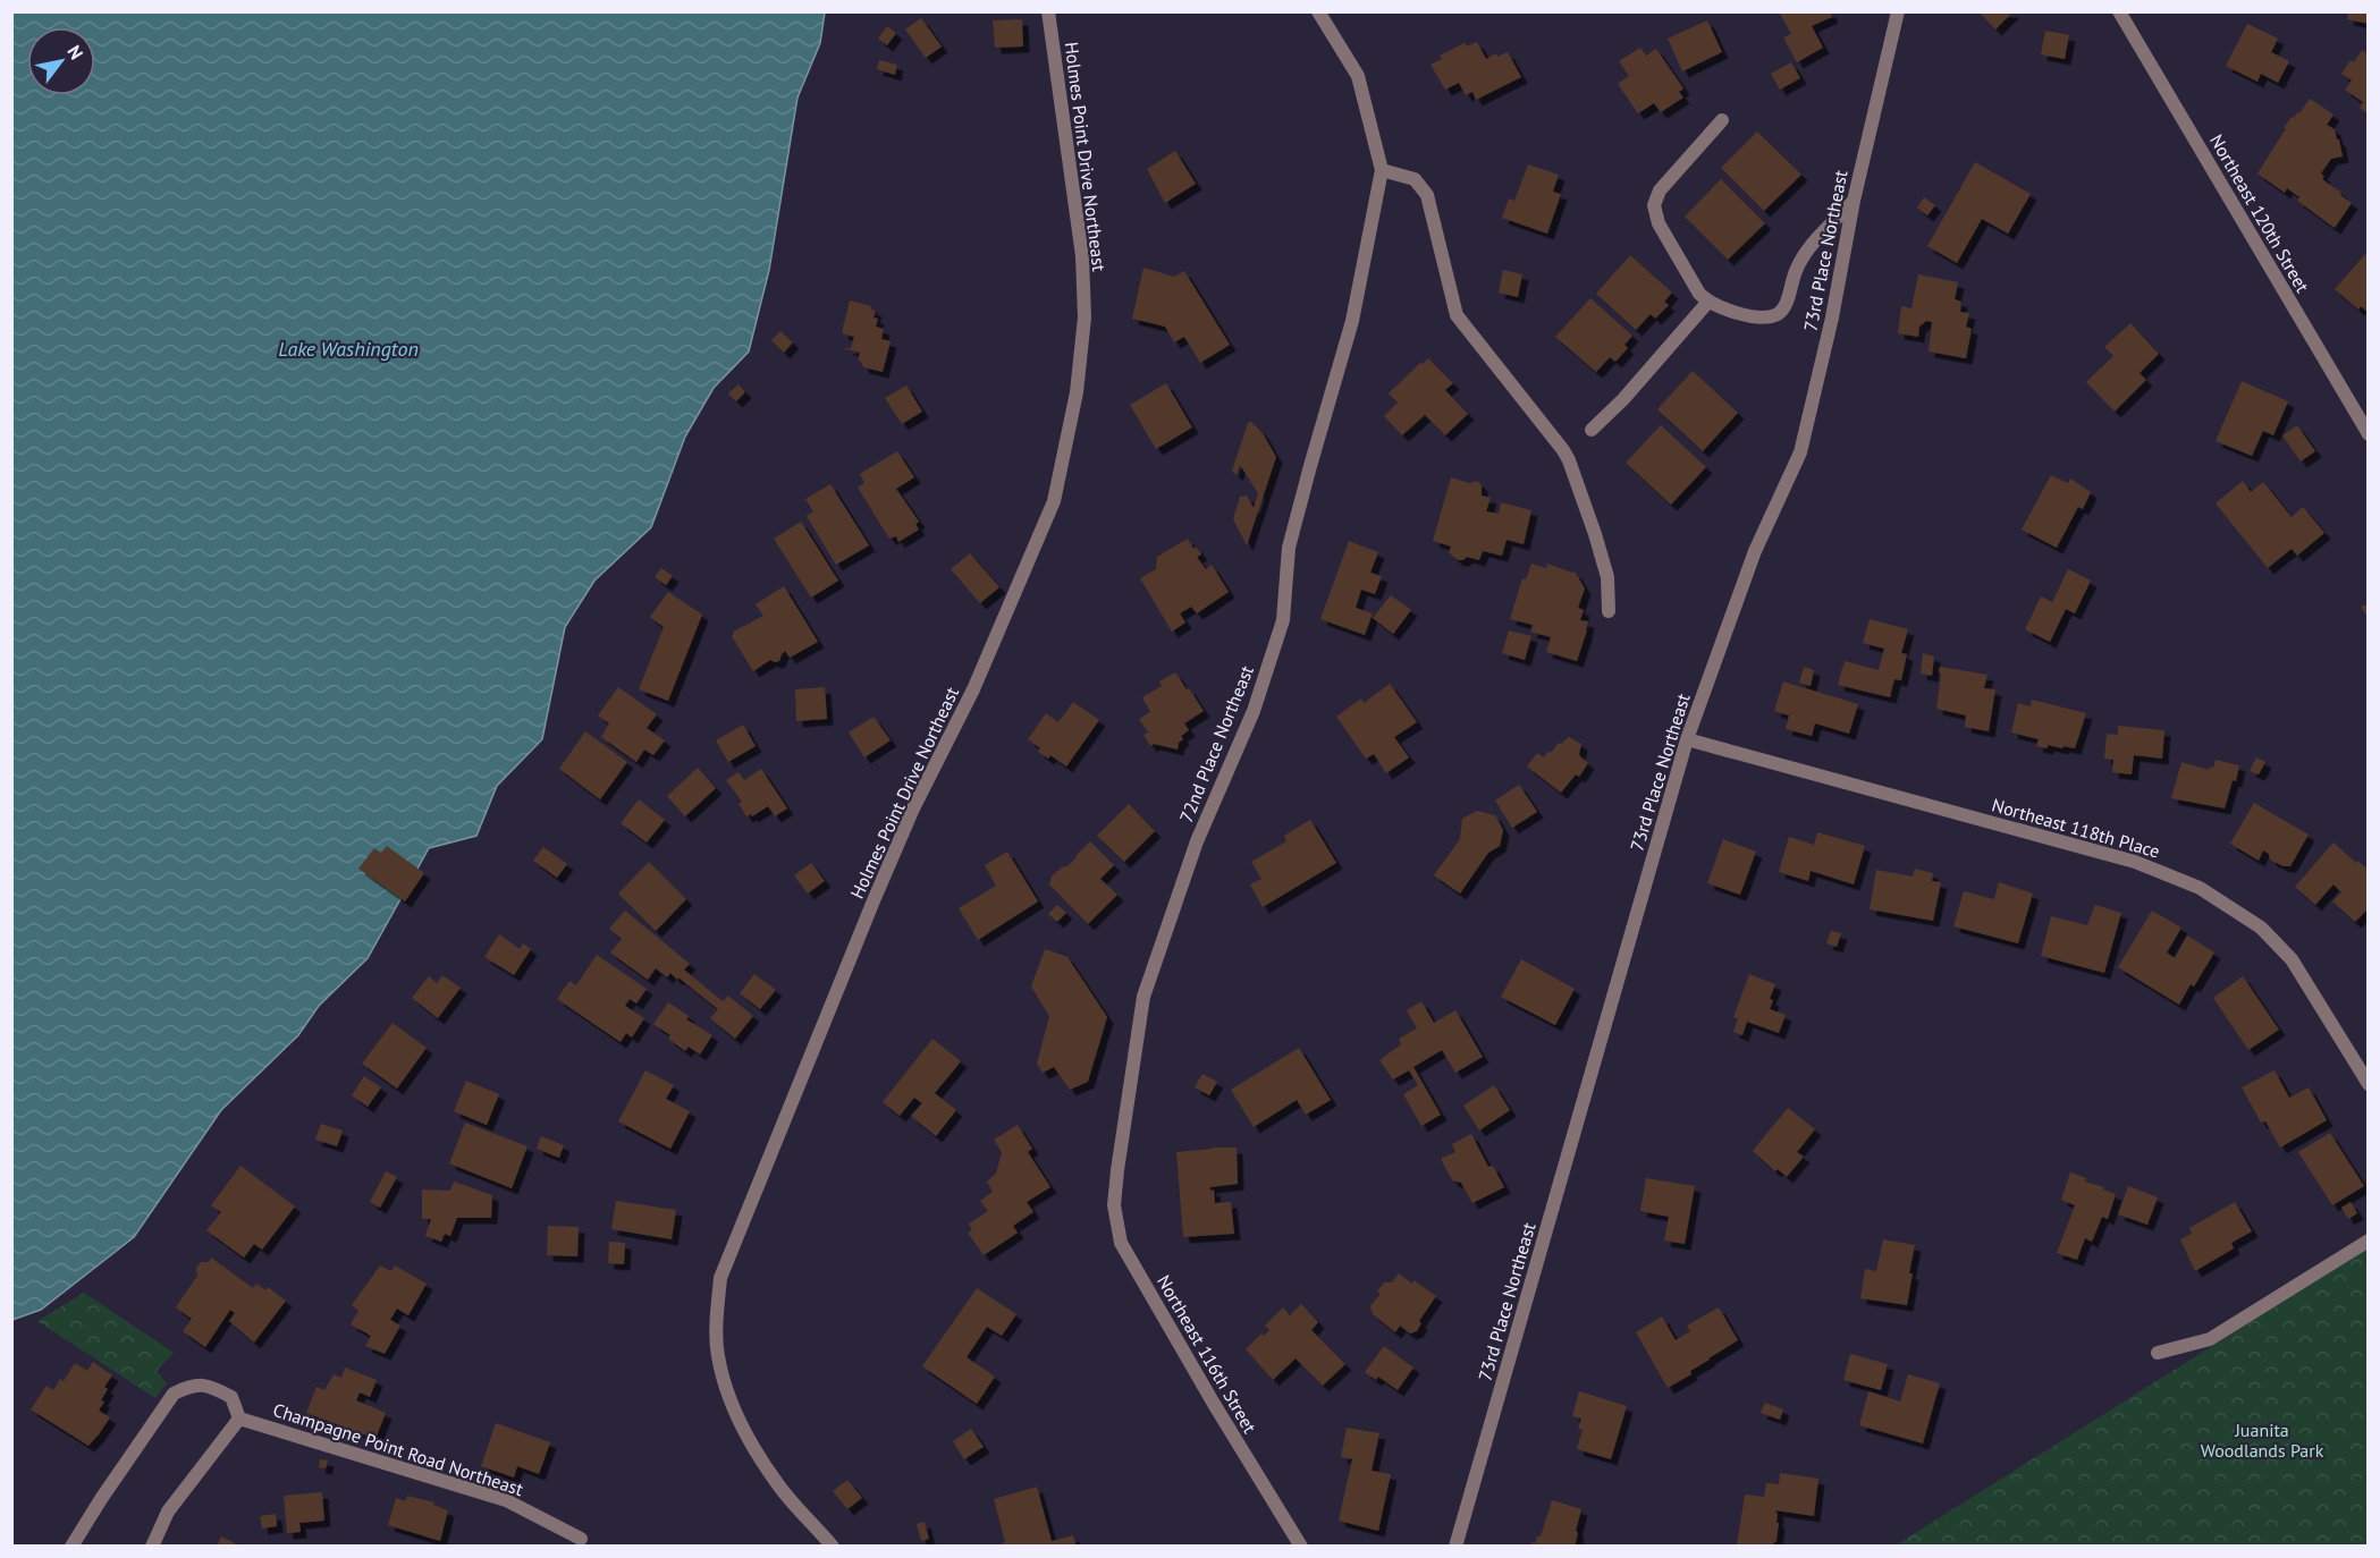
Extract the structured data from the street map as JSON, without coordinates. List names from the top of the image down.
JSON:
{
  "streets": {
    "street": [
      "Holmes Point Drive Northeast",
      "Northeast 120th Street",
      "73rd Place Northeast",
      "72nd Place Northeast",
      "Northeast 118th Place",
      "Northeast 116th Street",
      "Champagne Point Road Northeast"
    ]
  },
  "crossings": [
    ["73rd Place Northeast", "Northeast 118th Place"],
    ["72nd Place Northeast", "Northeast 116th Street"]
  ],
  "water": ["Lake Washington"],
  "parks": ["Juanita Woodlands Park"],
  "north": "top right"
}
